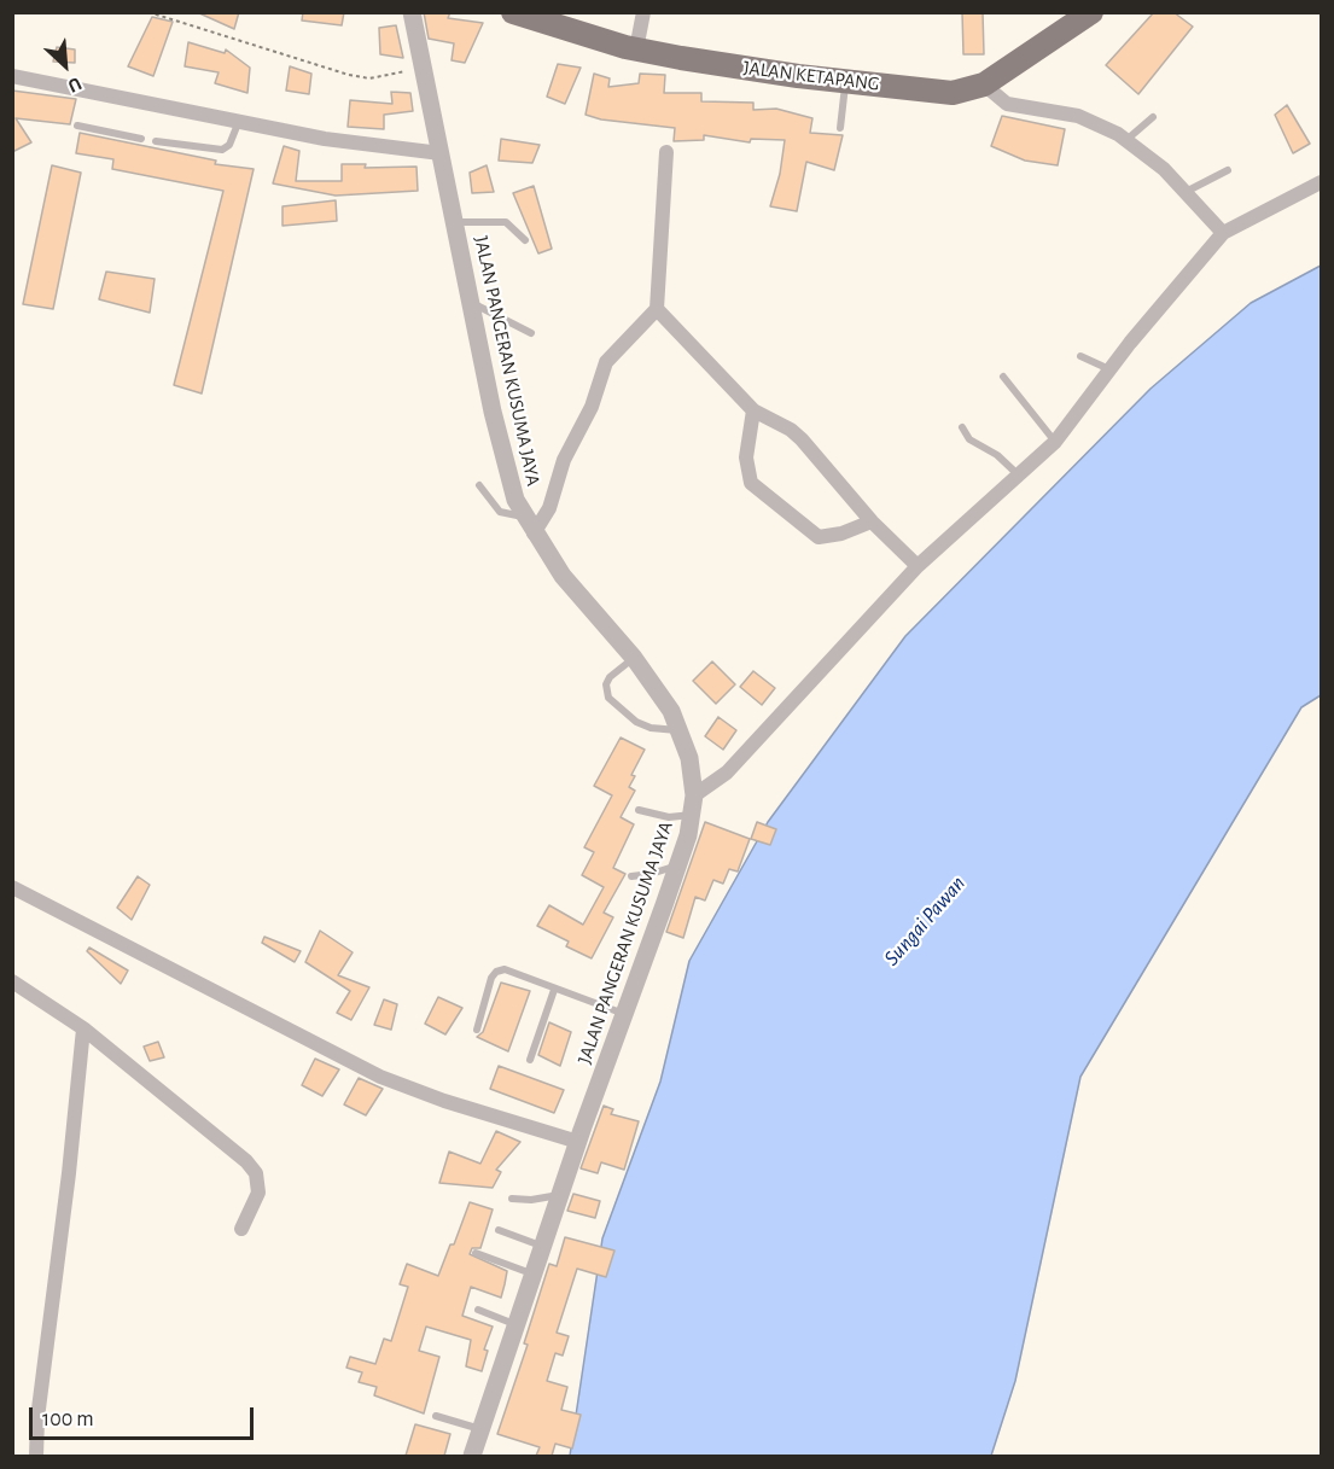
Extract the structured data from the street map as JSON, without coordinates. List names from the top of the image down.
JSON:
{
  "streets": {
    "main road": ["JALAN KETAPANG"],
    "street": ["JALAN PANGERAN KUSUMA JAYA"]
  },
  "water": ["Sungai Pawan"],
  "scale_bar": "100 m",
  "north": "bottom right"
}
